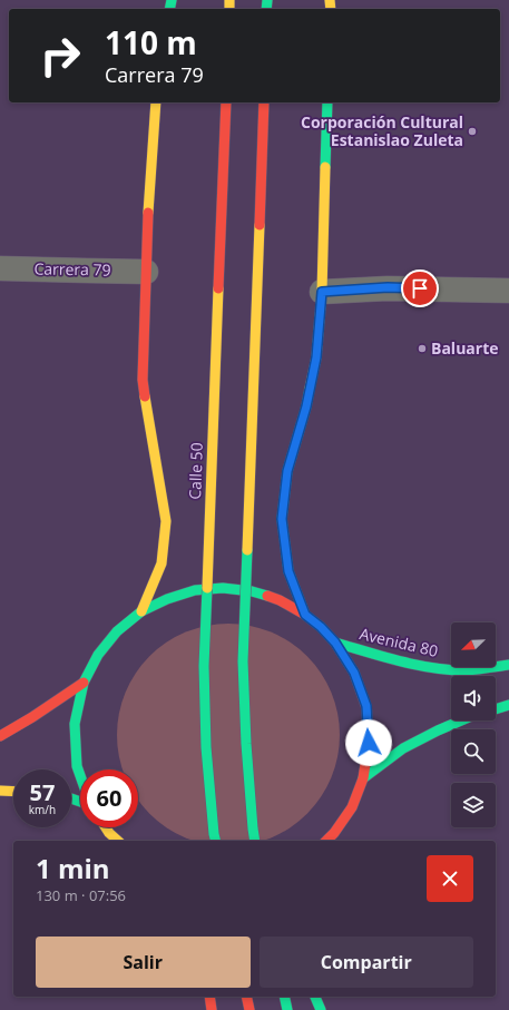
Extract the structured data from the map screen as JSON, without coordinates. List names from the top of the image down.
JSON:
{
  "streets": {
    "main road": ["Calle 50", "Avenida 80"],
    "street": ["Carrera 79"]
  },
  "places": ["Corporación Cultural Estanislao Zuleta", "Baluarte"],
  "north": "bottom left",
  "page": {
    "turn": ["110 m", "Carrera 79"],
    "speed": "57 km/h",
    "limit": "60",
    "heading": ["1 min", "130 m · 07:56"],
    "buttons": ["Salir", "Compartir"]
  }
}
